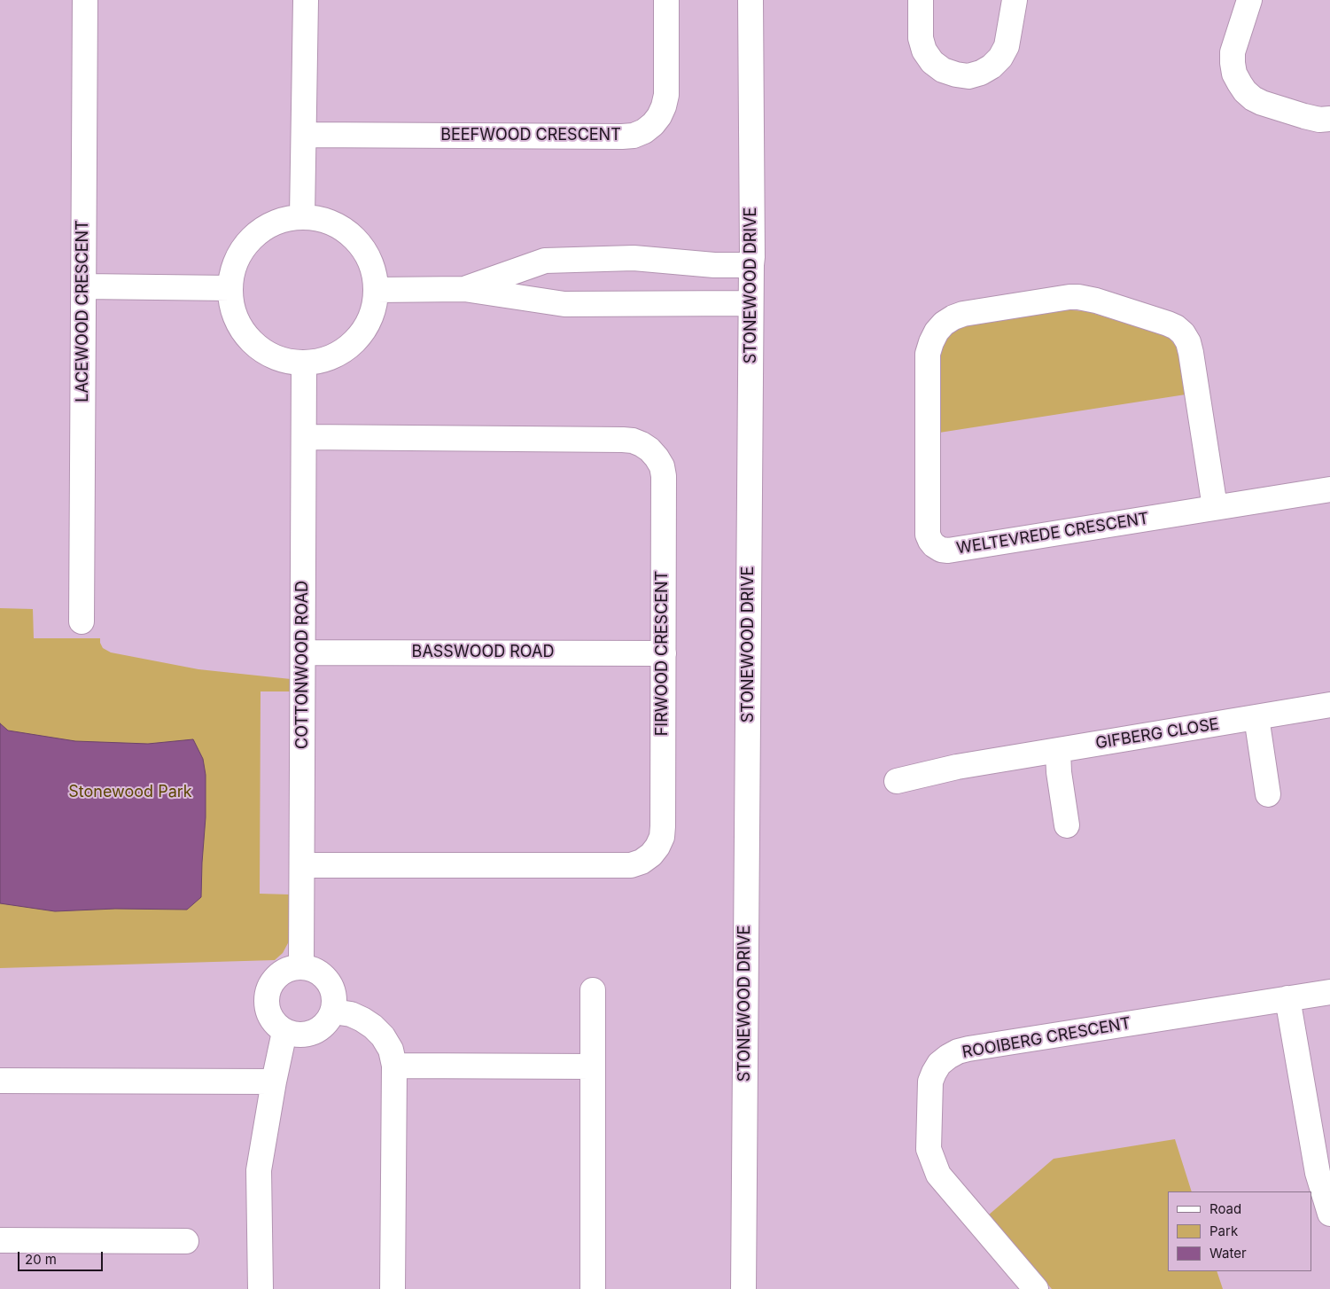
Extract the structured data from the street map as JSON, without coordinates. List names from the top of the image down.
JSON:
{
  "streets": {
    "street": [
      "BEEFWOOD CRESCENT",
      "STONEWOOD DRIVE",
      "LACEWOOD CRESCENT",
      "WELTEVREDE CRESCENT",
      "BASSWOOD ROAD",
      "FIRWOOD CRESCENT",
      "COTTONWOOD ROAD",
      "GIFBERG CLOSE",
      "ROOIBERG CRESCENT"
    ]
  },
  "crossings": [
    ["BASSWOOD ROAD", "FIRWOOD CRESCENT"],
    ["BASSWOOD ROAD", "COTTONWOOD ROAD"],
    ["FIRWOOD CRESCENT", "COTTONWOOD ROAD"]
  ],
  "parks": ["Stonewood Park"],
  "legend": ["Road", "Park", "Water"],
  "scale_bar": "20 m"
}
